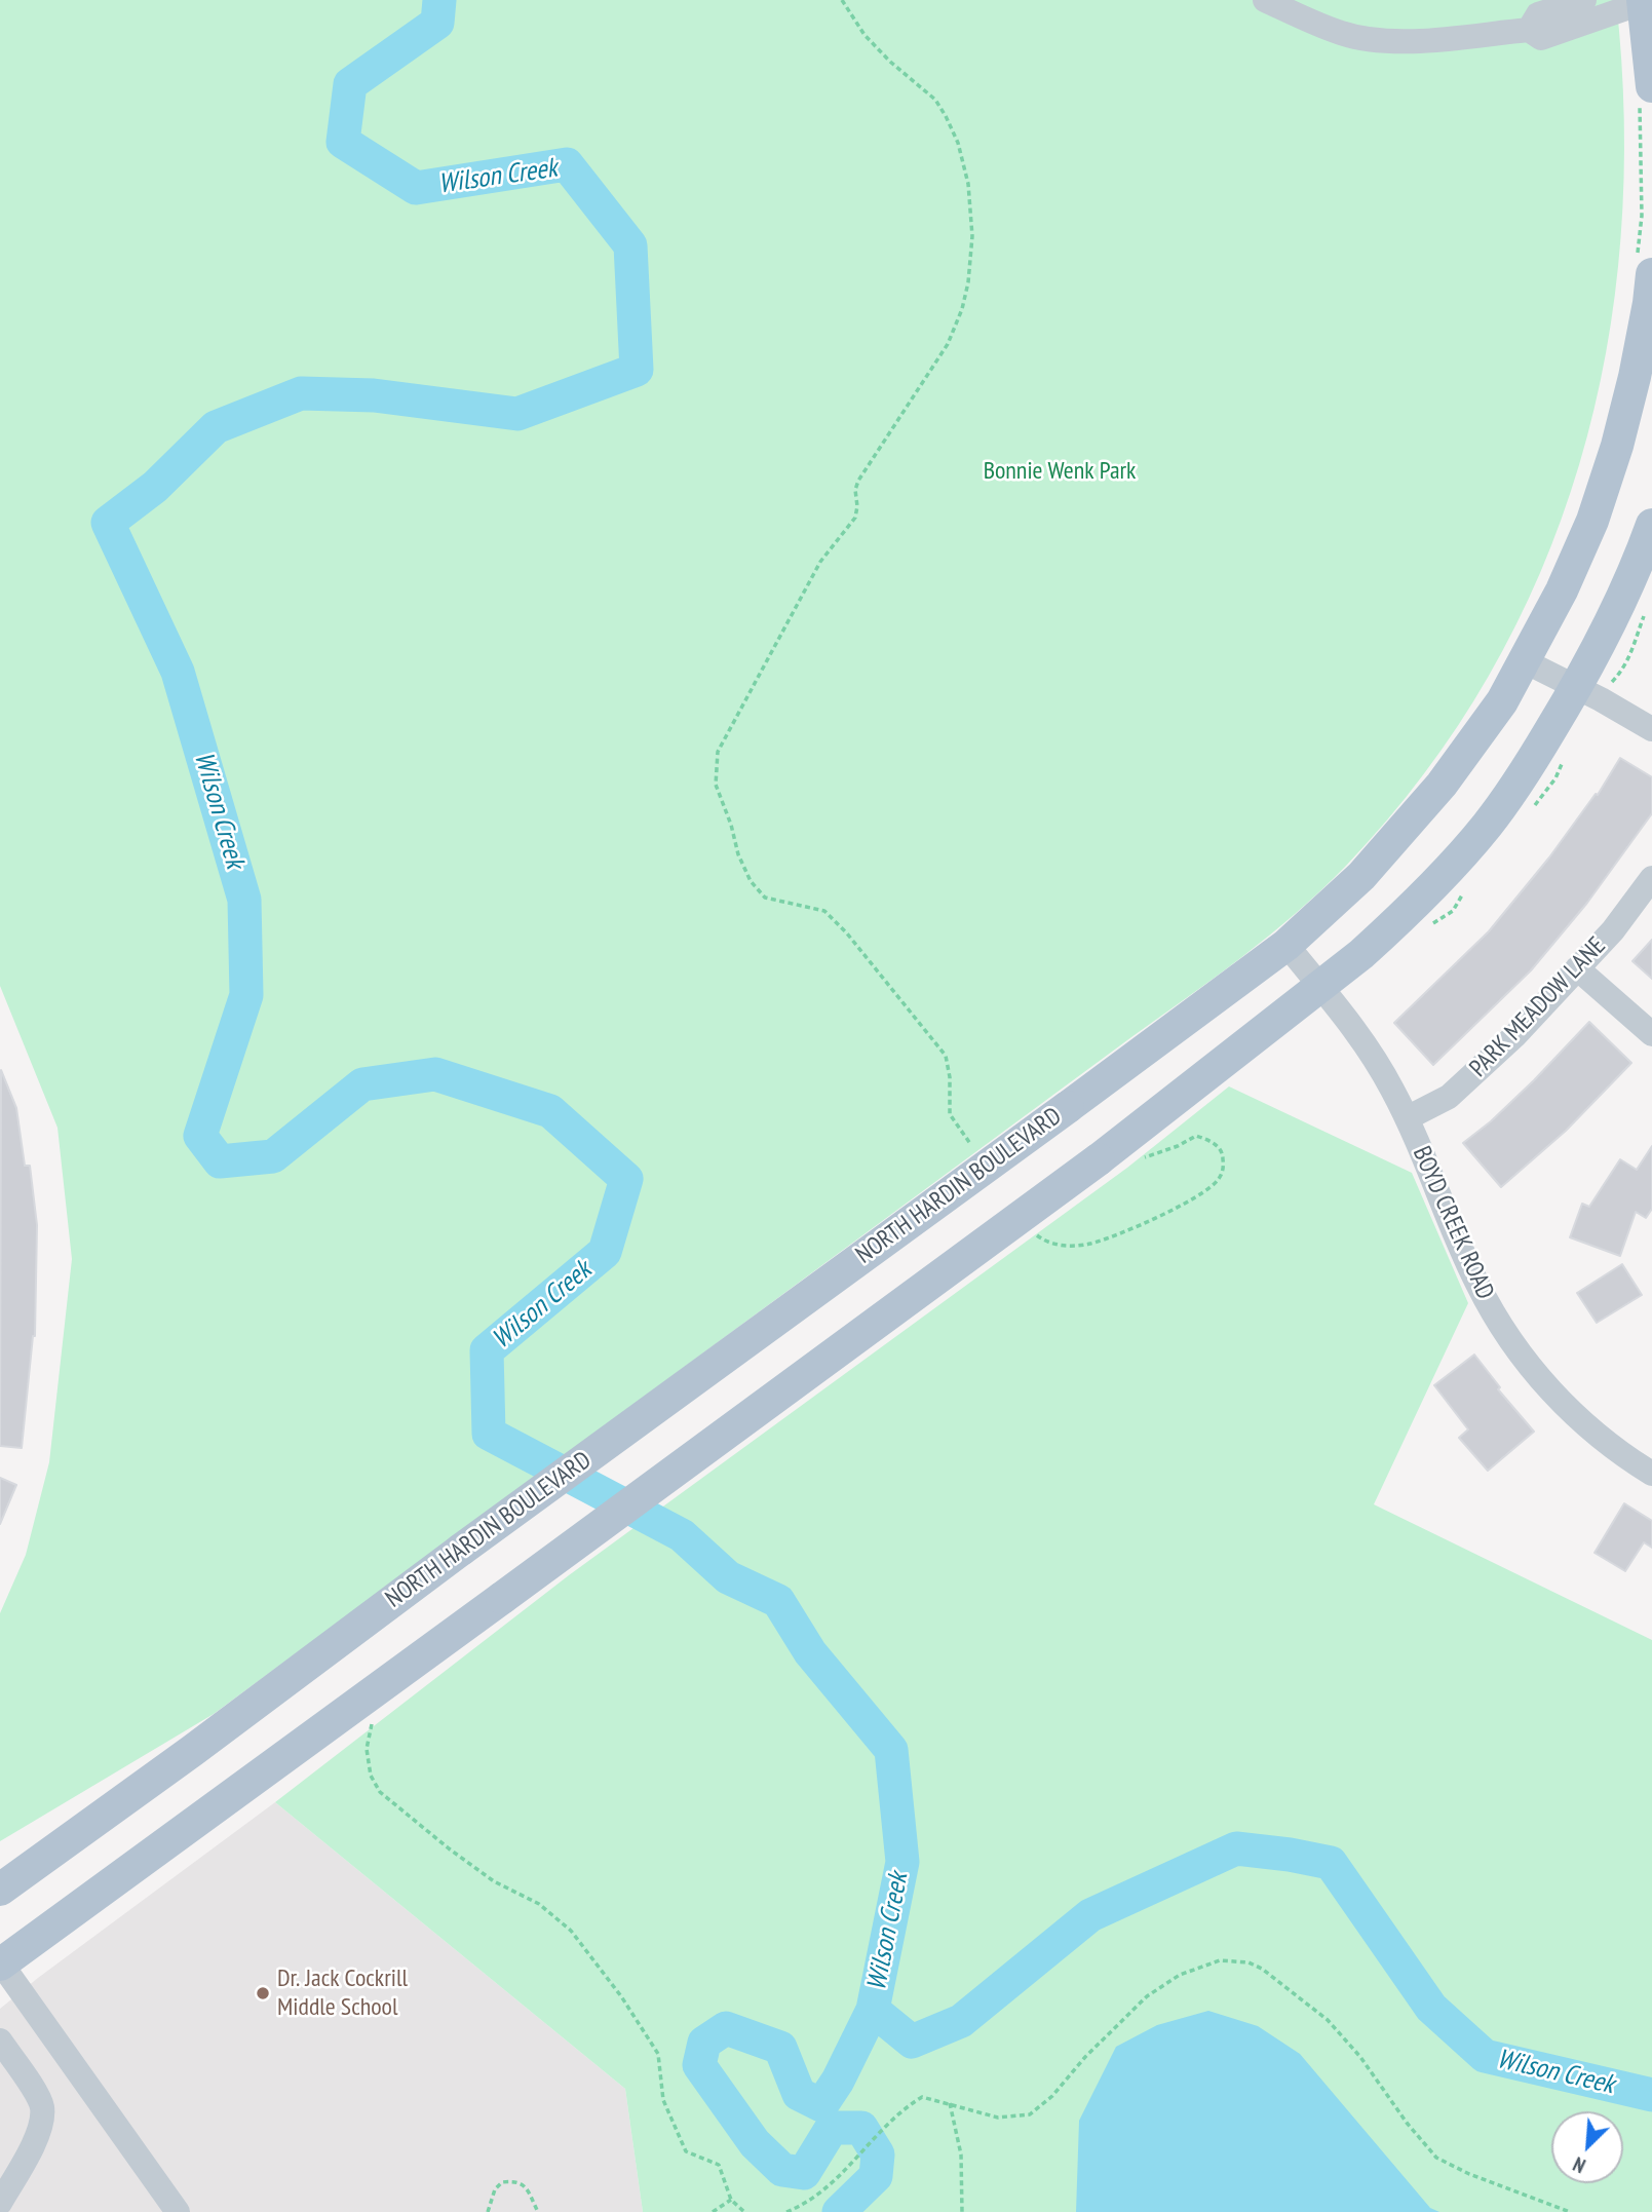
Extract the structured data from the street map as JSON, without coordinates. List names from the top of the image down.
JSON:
{
  "streets": {
    "main road": ["NORTH HARDIN BOULEVARD"],
    "street": ["PARK MEADOW LANE", "BOYD CREEK ROAD"]
  },
  "crossings": [
    ["PARK MEADOW LANE", "BOYD CREEK ROAD"],
    ["NORTH HARDIN BOULEVARD", "BOYD CREEK ROAD"]
  ],
  "water": ["Wilson Creek"],
  "parks": ["Bonnie Wenk Park"],
  "places": ["Dr. Jack Cockrill Middle School"],
  "north": "bottom left"
}
